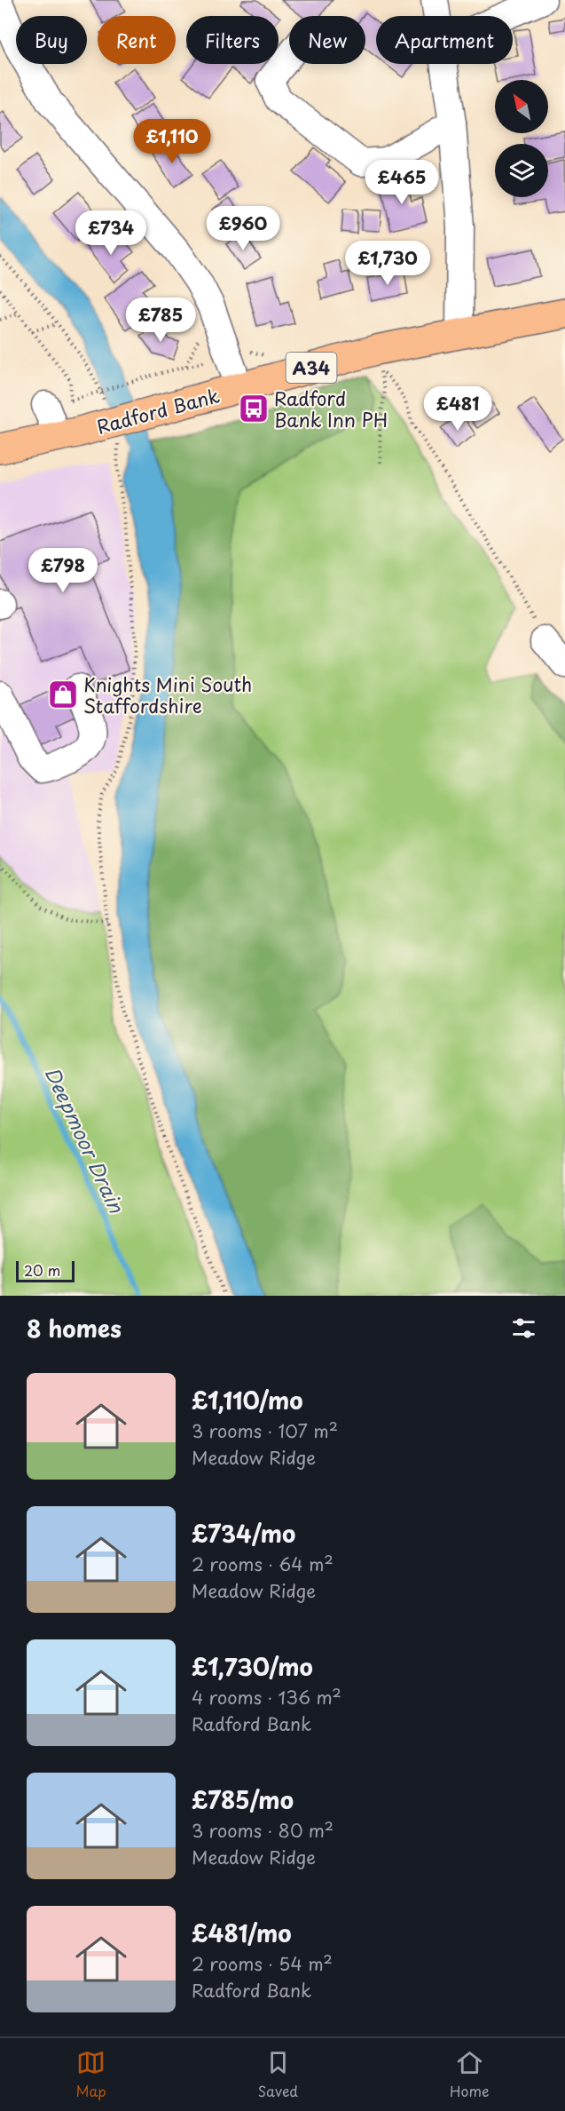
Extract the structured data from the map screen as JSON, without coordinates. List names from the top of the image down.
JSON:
{
  "streets": {
    "highway": ["A34", "Radford Bank"]
  },
  "water": ["Deepmoor Drain"],
  "places": {
    "bus stop": ["Radford Bank Inn PH"],
    "shop": ["Knights Mini South Staffordshire"]
  },
  "scale_bar": "20 m",
  "north": "top left",
  "page": {
    "chip": [
      "Buy",
      "Rent",
      "Filters",
      "New",
      "Apartment"
    ],
    "price": [
      "£1,110",
      "£465",
      "£960",
      "£734",
      "£1,730",
      "£785",
      "£481",
      "£798"
    ],
    "scale": "20 m",
    "heading": "8 homes",
    "list": [
      {
        "name": "£1,110/mo",
        "note": "3 rooms · 107 m² · Meadow Ridge"
      },
      {
        "name": "£734/mo",
        "note": "2 rooms · 64 m² · Meadow Ridge"
      },
      {
        "name": "£1,730/mo",
        "note": "4 rooms · 136 m² · Radford Bank"
      },
      {
        "name": "£785/mo",
        "note": "3 rooms · 80 m² · Meadow Ridge"
      },
      {
        "name": "£481/mo",
        "note": "2 rooms · 54 m² · Radford Bank"
      }
    ],
    "tabs": ["Map", "Saved", "Home"]
  }
}
